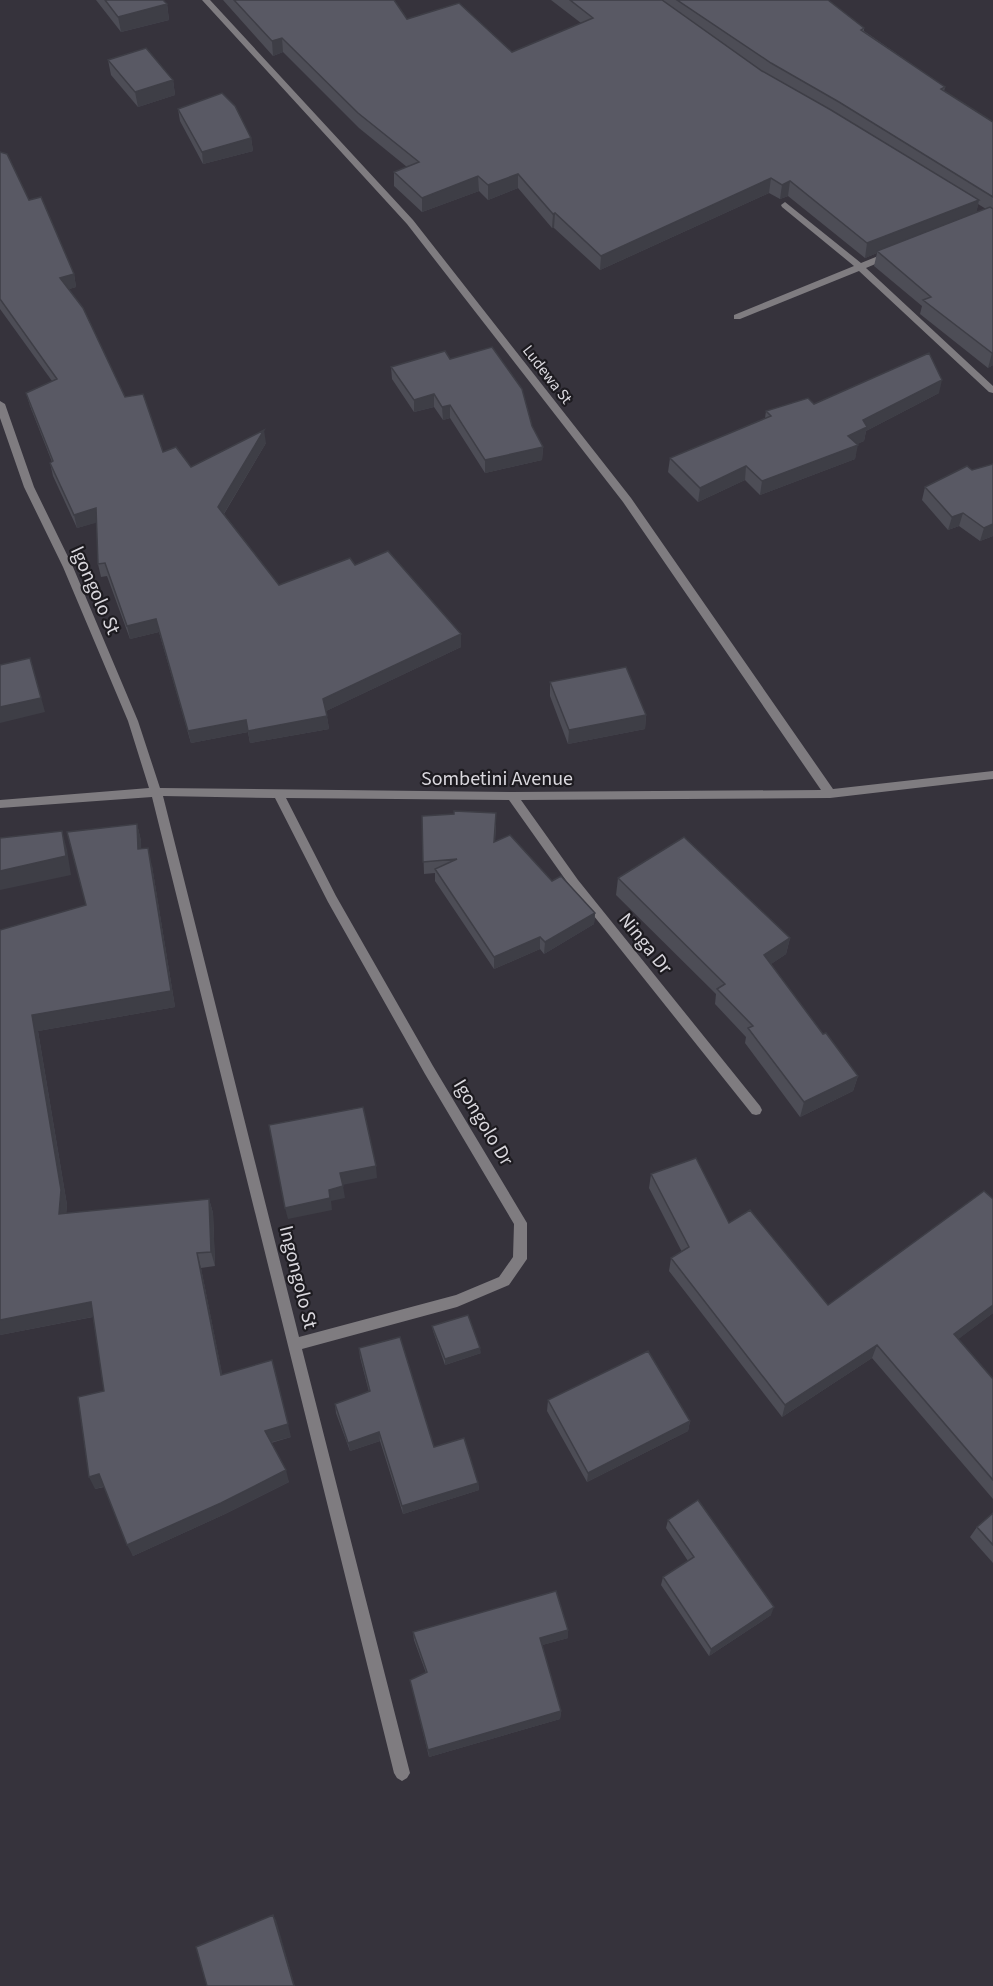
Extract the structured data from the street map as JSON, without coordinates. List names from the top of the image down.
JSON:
{
  "streets": {
    "street": [
      "Ludewa St",
      "Igongolo St",
      "Sombetini Avenue",
      "Ninga Dr",
      "Igongolo Dr",
      "Ingongolo St"
    ]
  },
  "crossings": [
    ["Ludewa St", "Sombetini Avenue"],
    ["Igongolo St", "Sombetini Avenue"],
    ["Igongolo St", "Ingongolo St"],
    ["Sombetini Avenue", "Ninga Dr"],
    ["Sombetini Avenue", "Igongolo Dr"],
    ["Sombetini Avenue", "Ingongolo St"],
    ["Igongolo Dr", "Ingongolo St"]
  ]
}
